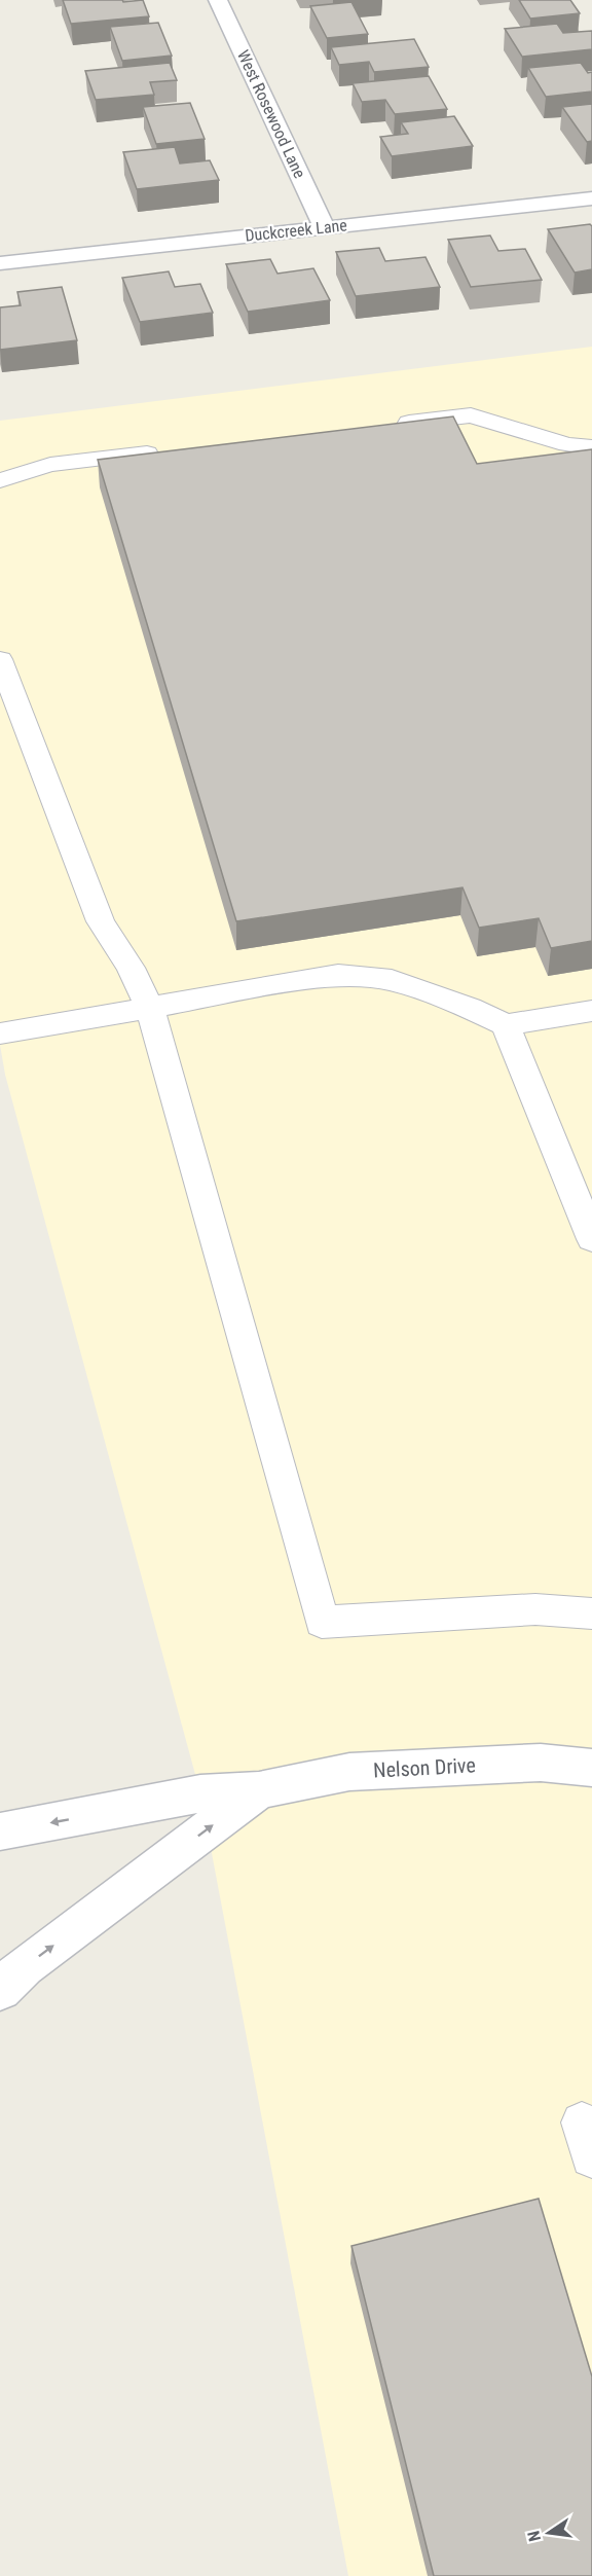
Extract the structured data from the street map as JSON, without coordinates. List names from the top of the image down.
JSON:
{
  "streets": {
    "street": ["West Rosewood Lane", "Duckcreek Lane", "Nelson Drive"]
  },
  "crossings": [
    ["West Rosewood Lane", "Duckcreek Lane"]
  ],
  "north": "left"
}
